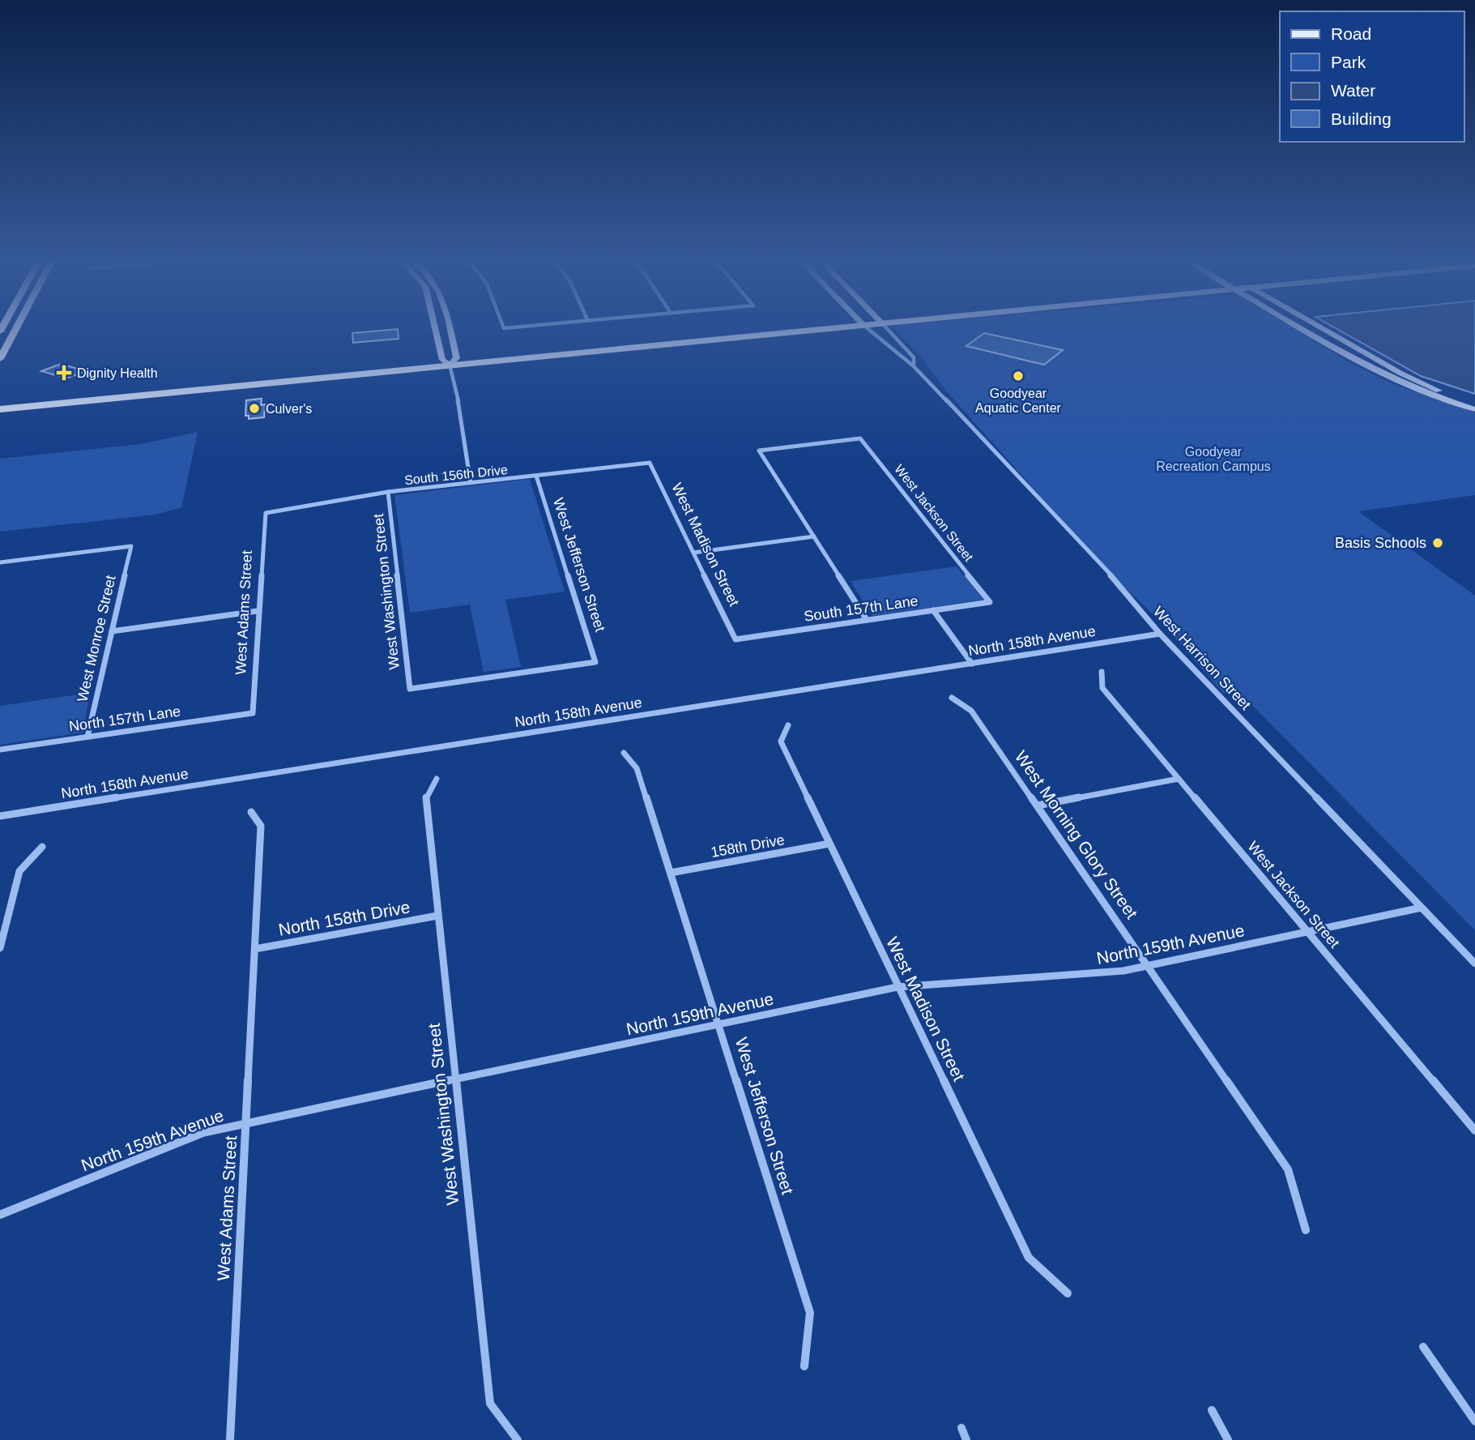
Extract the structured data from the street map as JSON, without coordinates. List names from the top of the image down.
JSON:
{
  "streets": {
    "street": [
      "South 156th Drive",
      "West Jackson Street",
      "West Madison Street",
      "West Jefferson Street",
      "West Washington Street",
      "South 157th Lane",
      "West Adams Street",
      "West Monroe Street",
      "North 158th Avenue",
      "West Harrison Street",
      "North 157th Lane",
      "West Morning Glory Street",
      "158th Drive",
      "North 158th Drive",
      "North 159th Avenue"
    ]
  },
  "crossings": [
    ["South 156th Drive", "West Madison Street"],
    ["South 156th Drive", "West Jefferson Street"],
    ["South 156th Drive", "West Washington Street"],
    ["South 156th Drive", "West Adams Street"],
    ["West Jackson Street", "South 157th Lane"],
    ["West Jackson Street", "North 159th Avenue"],
    ["West Madison Street", "South 157th Lane"],
    ["West Madison Street", "158th Drive"],
    ["West Madison Street", "North 159th Avenue"],
    ["West Jefferson Street", "West Washington Street"],
    ["West Jefferson Street", "158th Drive"],
    ["West Jefferson Street", "North 159th Avenue"],
    ["West Washington Street", "North 158th Drive"],
    ["West Washington Street", "North 159th Avenue"],
    ["West Adams Street", "North 157th Lane"],
    ["West Adams Street", "North 158th Drive"],
    ["West Adams Street", "North 159th Avenue"],
    ["West Monroe Street", "North 157th Lane"],
    ["North 158th Avenue", "West Harrison Street"],
    ["West Harrison Street", "North 159th Avenue"],
    ["West Morning Glory Street", "North 159th Avenue"]
  ],
  "parks": ["Goodyear Recreation Campus"],
  "places": {
    "health": ["Dignity Health"],
    "other": ["Goodyear Aquatic Center", "Culver's", "Basis Schools"]
  },
  "legend": [
    "Road",
    "Park",
    "Water",
    "Building"
  ]
}
